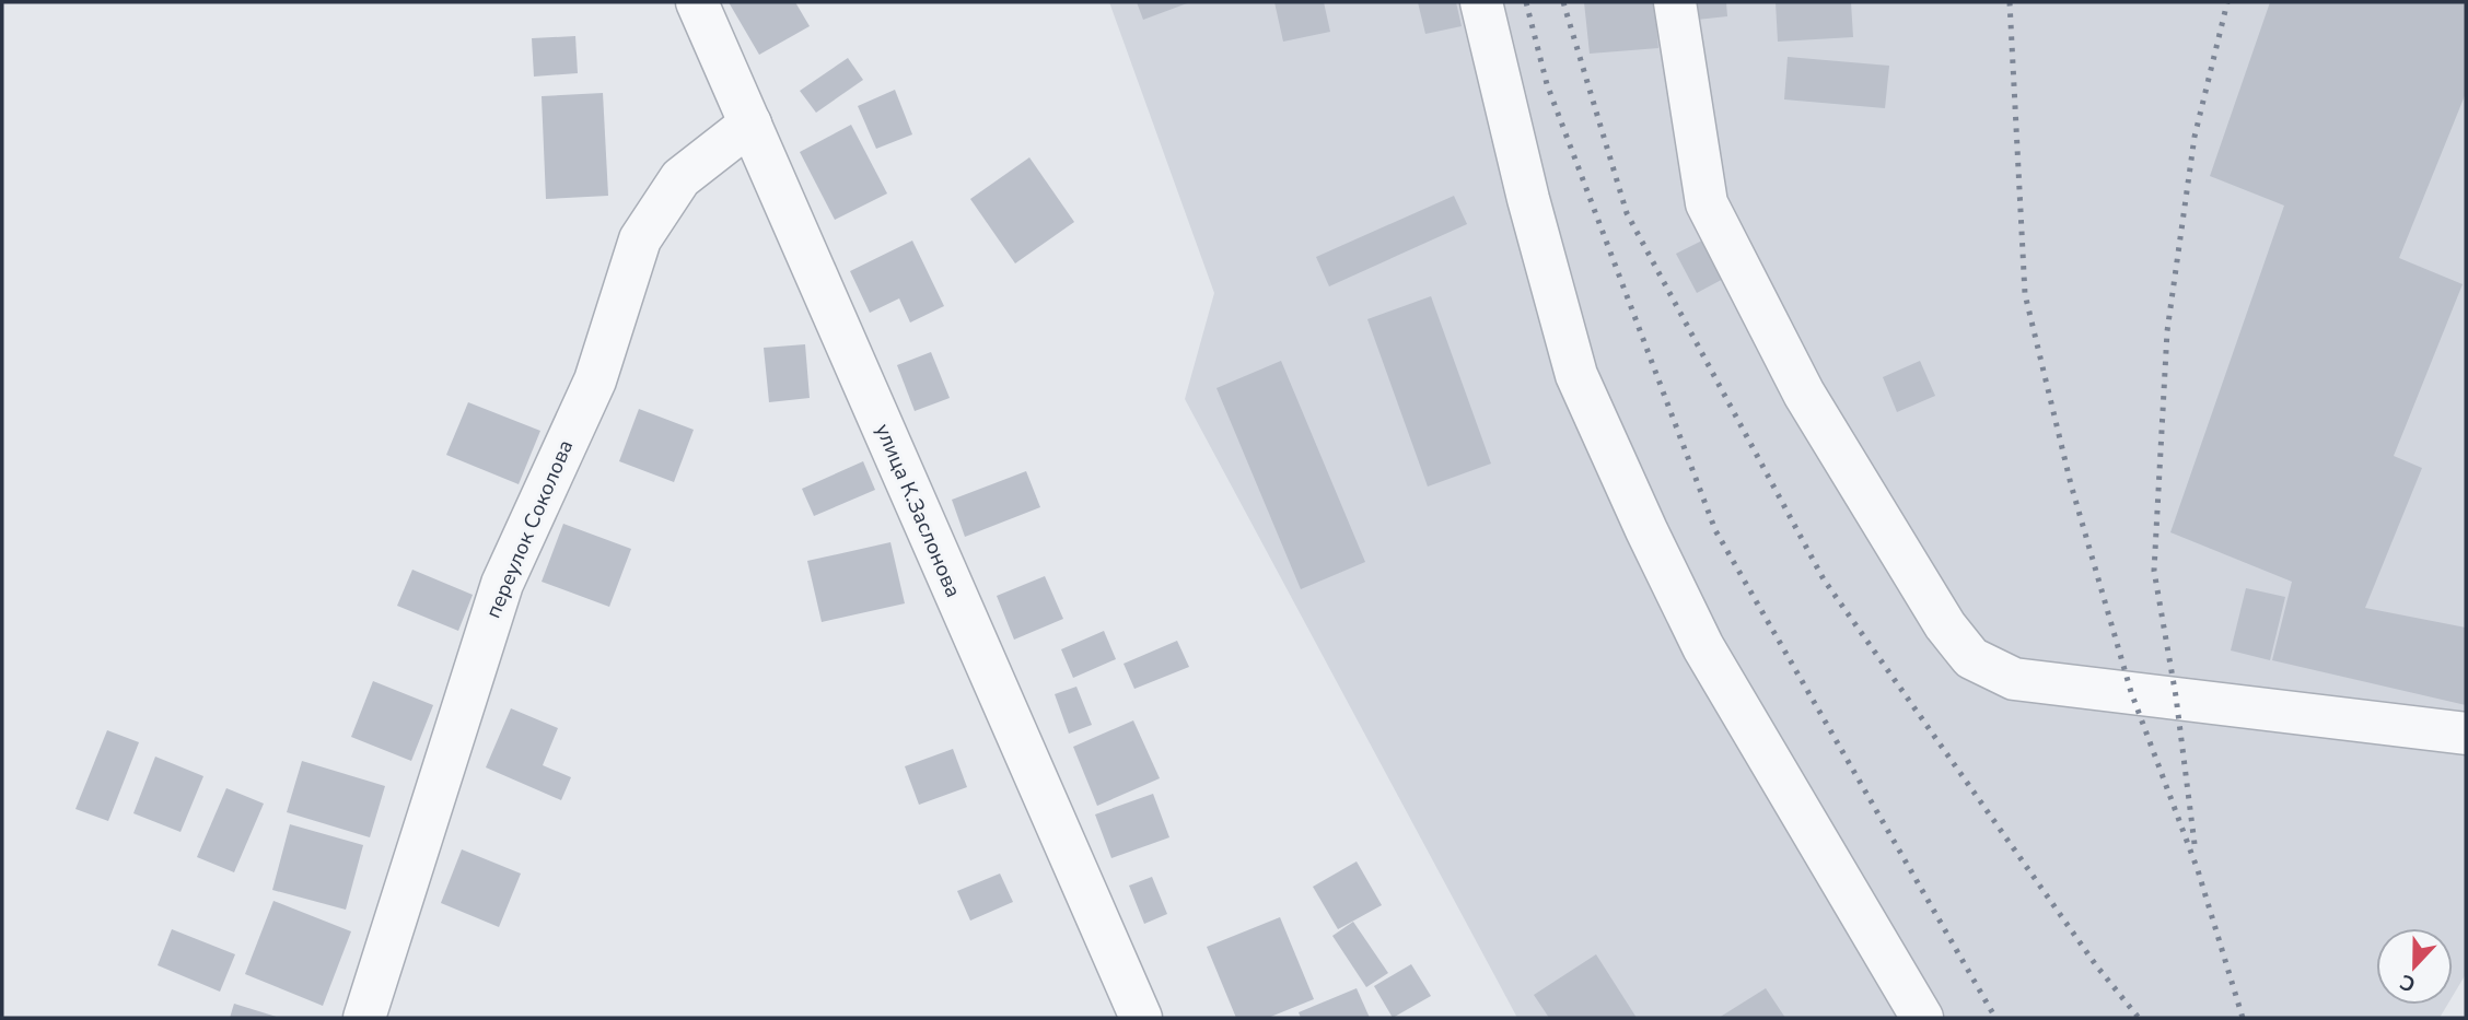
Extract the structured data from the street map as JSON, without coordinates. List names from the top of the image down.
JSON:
{
  "streets": {
    "street": ["улица К.Заслонова", "переулок Соколова"]
  },
  "crossings": [
    ["улица К.Заслонова", "переулок Соколова"]
  ],
  "north": "bottom"
}
